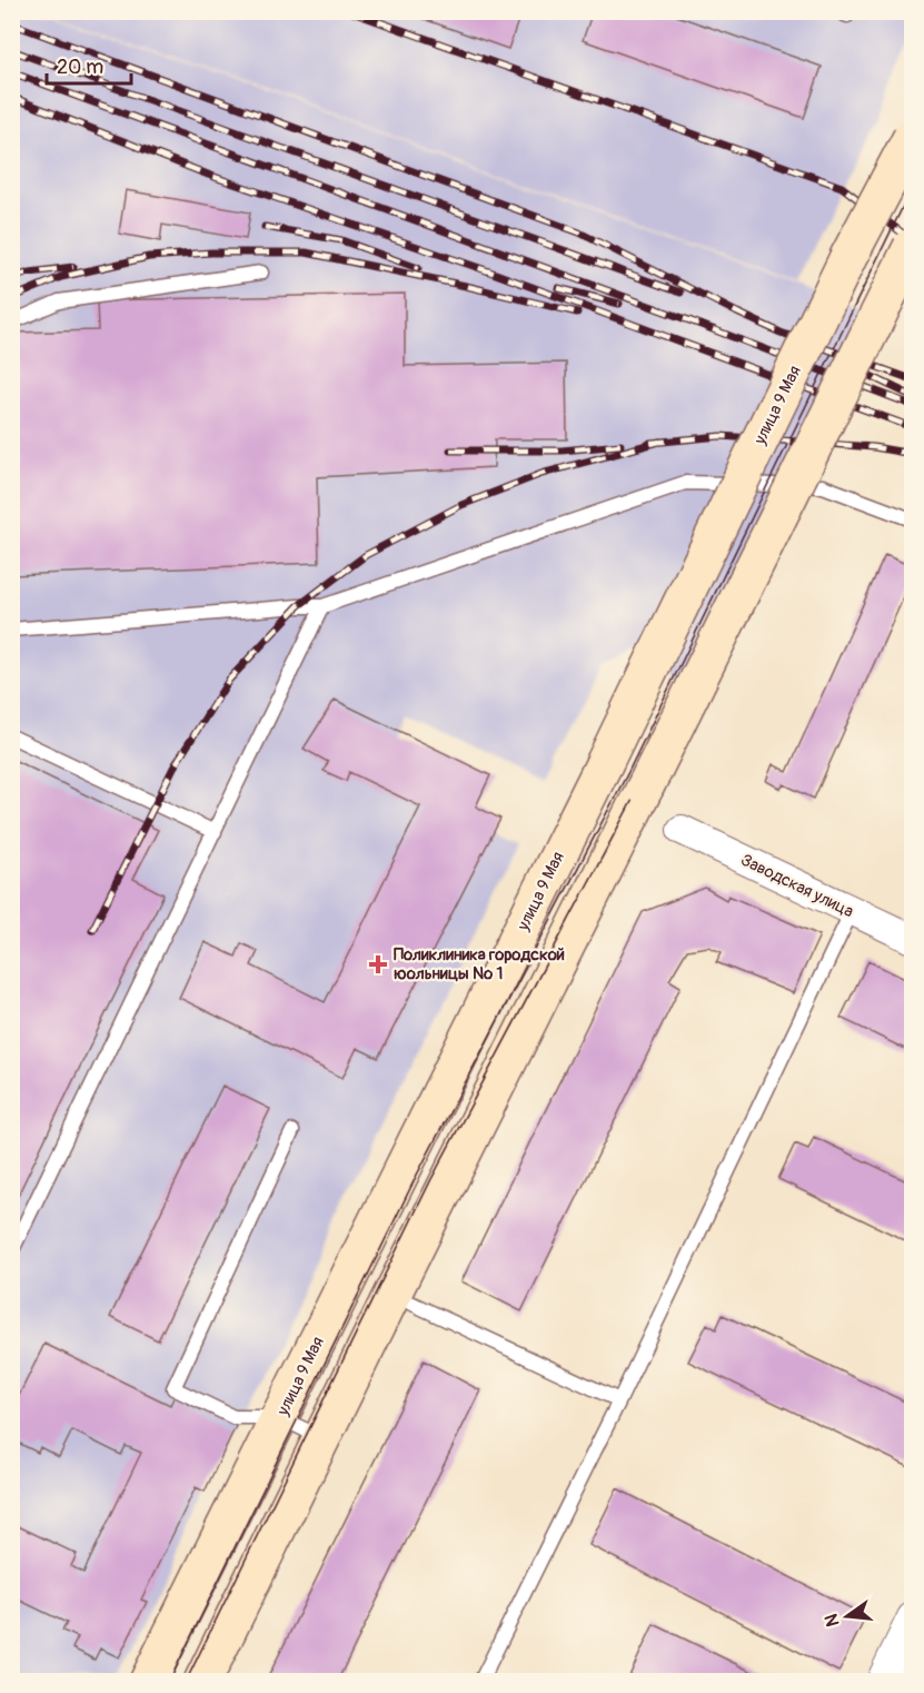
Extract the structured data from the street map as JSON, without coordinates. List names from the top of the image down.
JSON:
{
  "streets": {
    "main road": ["улица 9 Мая"],
    "street": ["Заводская улица"]
  },
  "places": {
    "health": ["Поликлиника городской юольницы № 1"]
  },
  "scale_bar": "20 m",
  "north": "left"
}
